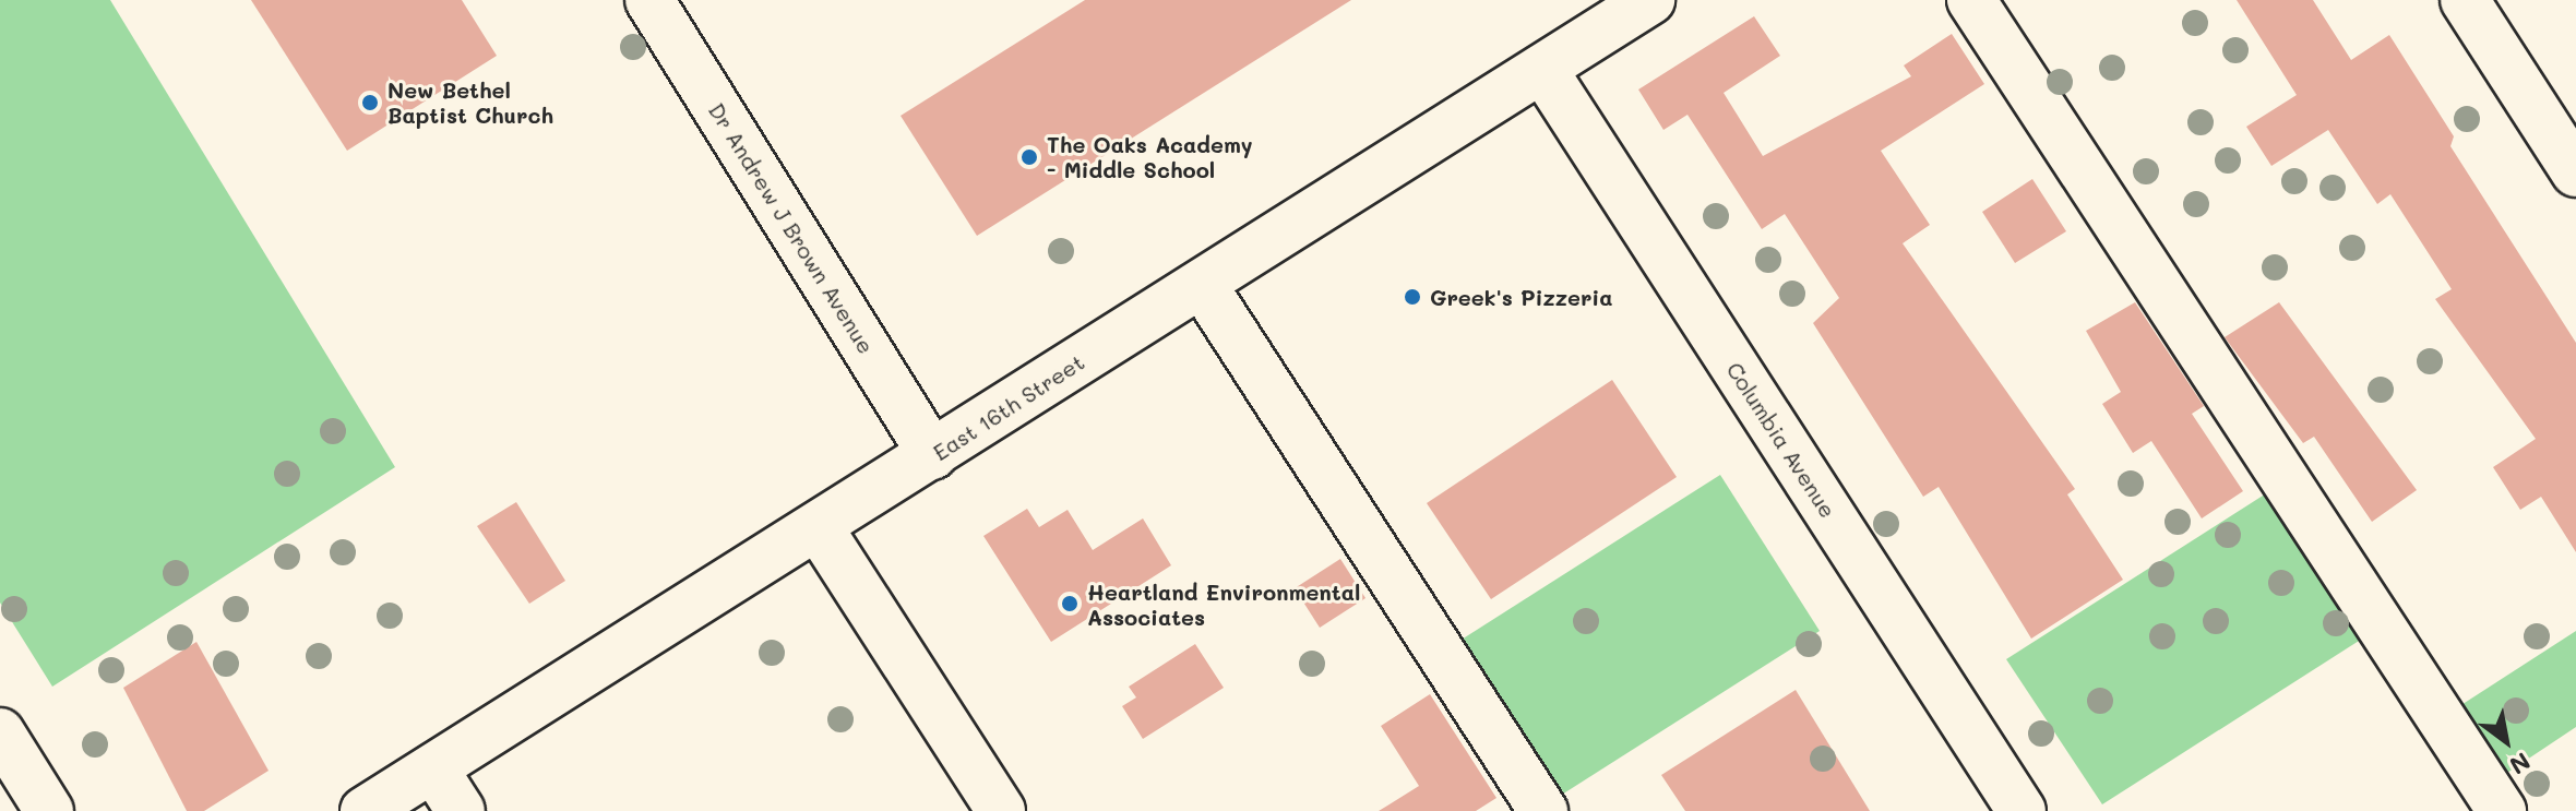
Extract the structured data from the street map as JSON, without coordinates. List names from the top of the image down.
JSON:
{
  "streets": {
    "main road": ["Dr Andrew J Brown Avenue", "East 16th Street", "Columbia Avenue"]
  },
  "crossings": [
    ["Dr Andrew J Brown Avenue", "East 16th Street"],
    ["East 16th Street", "Columbia Avenue"]
  ],
  "places": [
    "New Bethel Baptist Church",
    "The Oaks Academy - Middle School",
    "Greek's Pizzeria",
    "Heartland Environmental Associates"
  ],
  "north": "bottom right"
}
